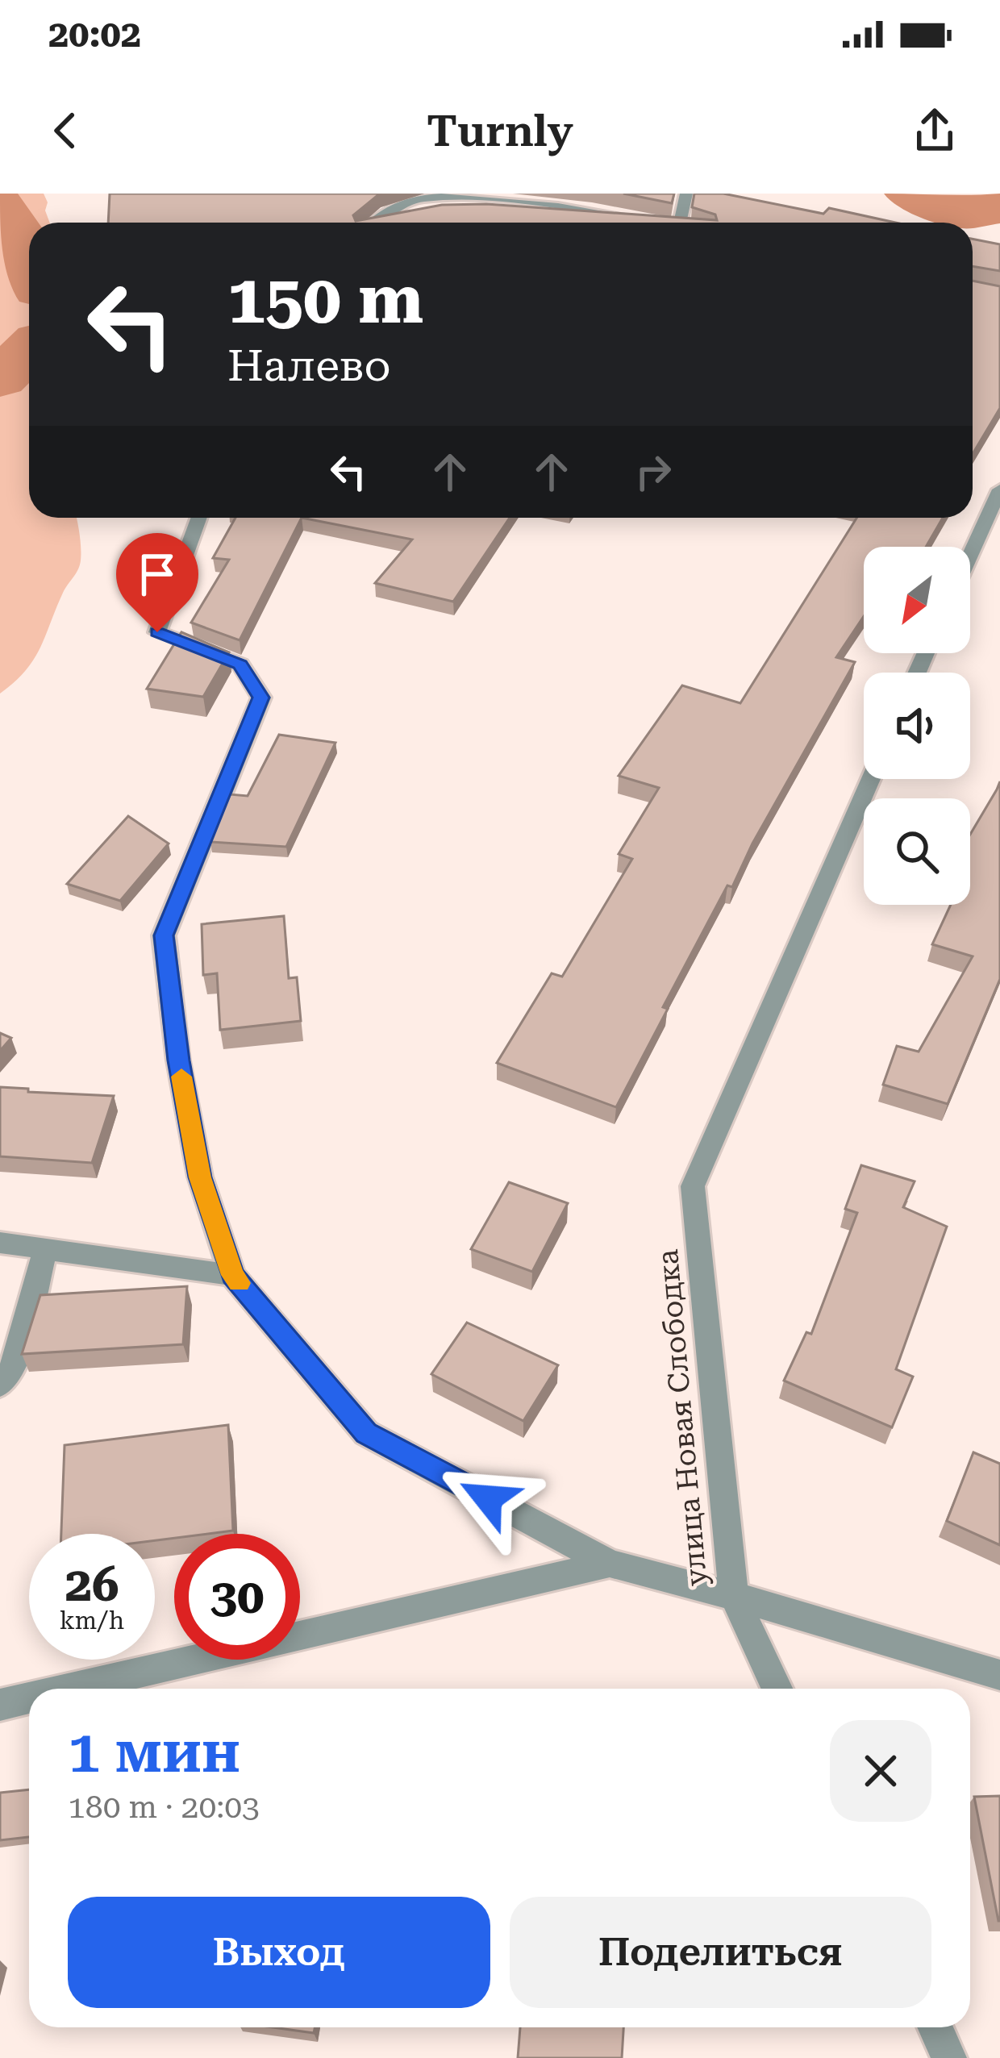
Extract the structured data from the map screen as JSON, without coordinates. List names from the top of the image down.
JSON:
{
  "streets": {
    "street": ["улица Новая Слободка"]
  },
  "north": "bottom left",
  "page": {
    "status": "20:02",
    "header": "Turnly",
    "turn": ["150 m", "Налево"],
    "speed": "26 km/h",
    "limit": "30",
    "heading": ["1 мин", "180 m · 20:03"],
    "buttons": ["Выход", "Поделиться"]
  }
}
